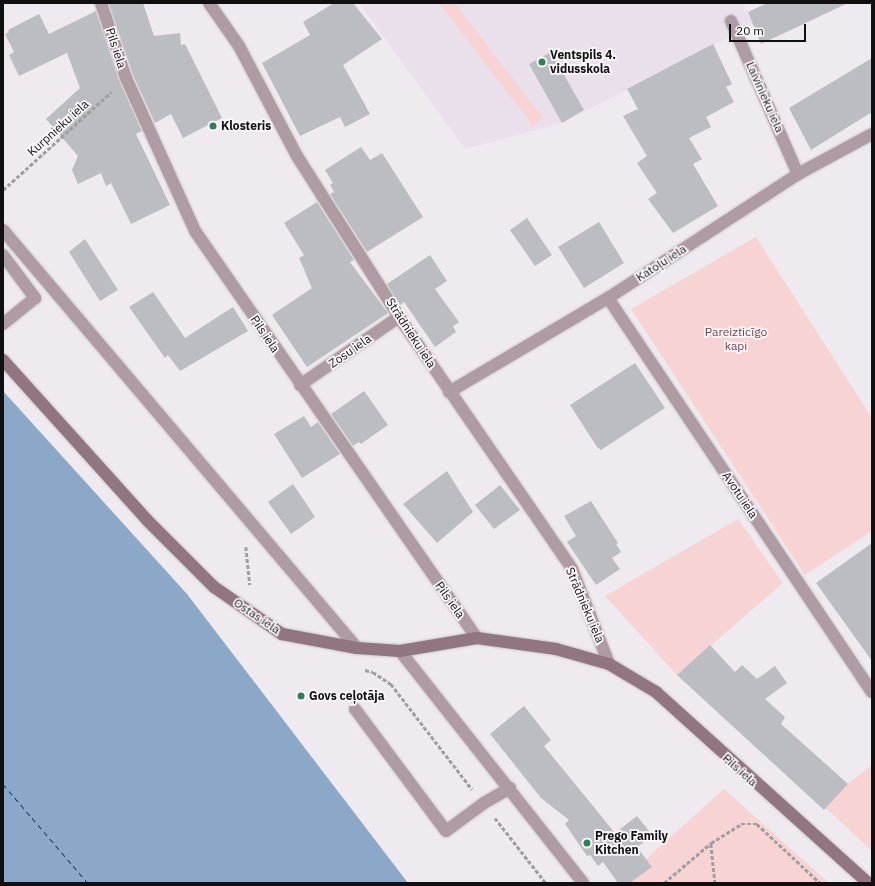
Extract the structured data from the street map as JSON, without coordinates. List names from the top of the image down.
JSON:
{
  "streets": {
    "street": [
      "Pils iela",
      "Laivinieku iela",
      "Katoļu iela",
      "Strādnieku iela",
      "Zosu iela",
      "Avotu iela",
      "Ostas iela"
    ],
    "path": ["Kurpnieku iela"]
  },
  "crossings": [
    ["Pils iela", "Kurpnieku iela"],
    ["Pils iela", "Strādnieku iela"],
    ["Pils iela", "Zosu iela"],
    ["Pils iela", "Ostas iela"],
    ["Laivinieku iela", "Katoļu iela"],
    ["Katoļu iela", "Strādnieku iela"],
    ["Katoļu iela", "Avotu iela"],
    ["Strādnieku iela", "Zosu iela"],
    ["Strādnieku iela", "Ostas iela"]
  ],
  "parks": ["Pareizticīgo kapi"],
  "places": [
    "Ventspils 4. vidusskola",
    "Klosteris",
    "Govs ceļotāja",
    "Prego Family Kitchen"
  ],
  "scale_bar": "20 m"
}
